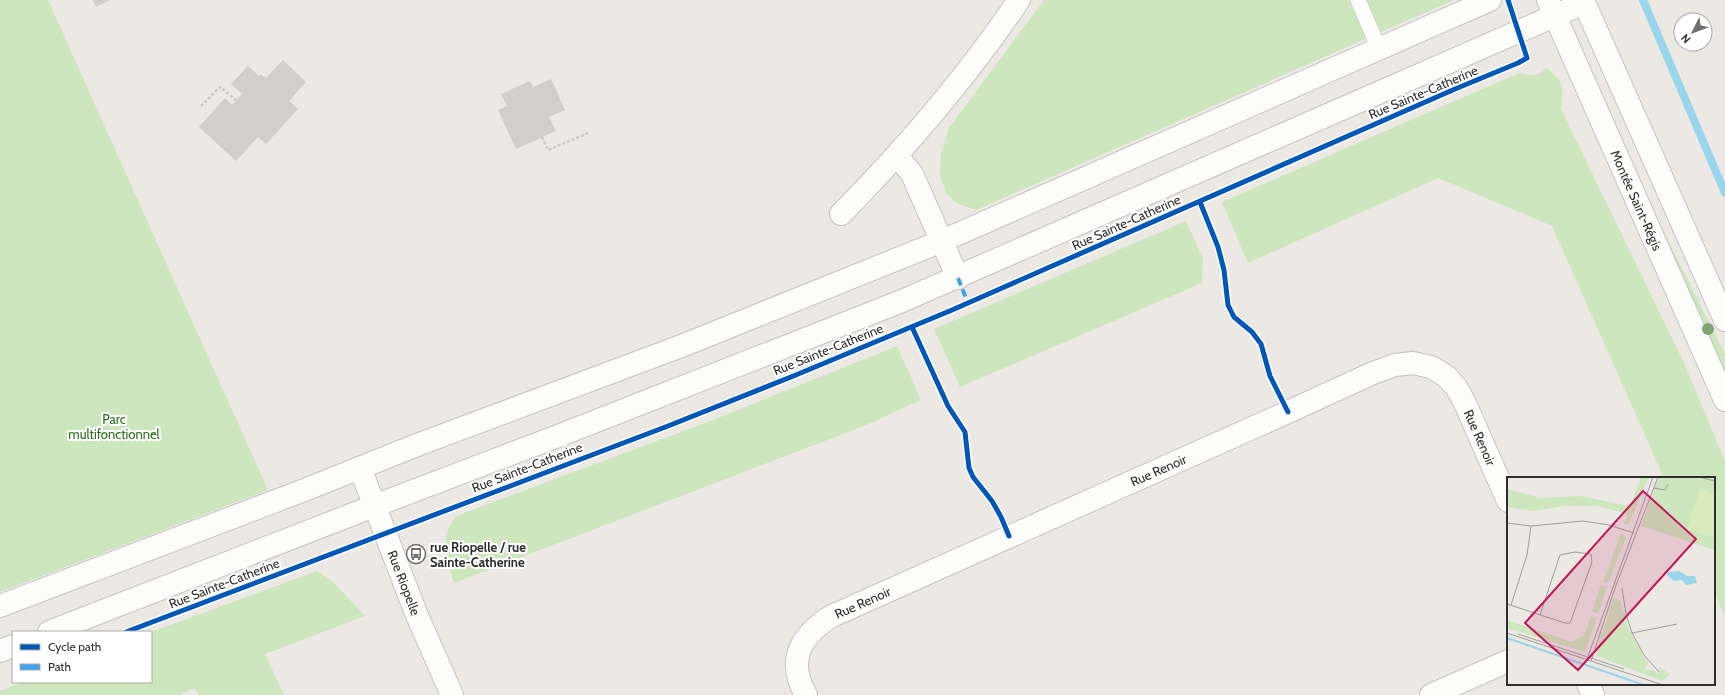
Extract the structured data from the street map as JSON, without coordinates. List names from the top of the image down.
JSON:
{
  "streets": {
    "street": [
      "Rue Sainte-Catherine",
      "Montée Saint-Régis",
      "Rue Renoir",
      "Rue Riopelle"
    ]
  },
  "crossings": [
    ["Rue Sainte-Catherine", "Montée Saint-Régis"],
    ["Rue Sainte-Catherine", "Rue Riopelle"]
  ],
  "parks": ["Parc multifonctionnel"],
  "places": {
    "bus stop": ["rue Riopelle / rue Sainte-Catherine"]
  },
  "legend": ["Cycle path", "Path"],
  "north": "bottom left"
}
